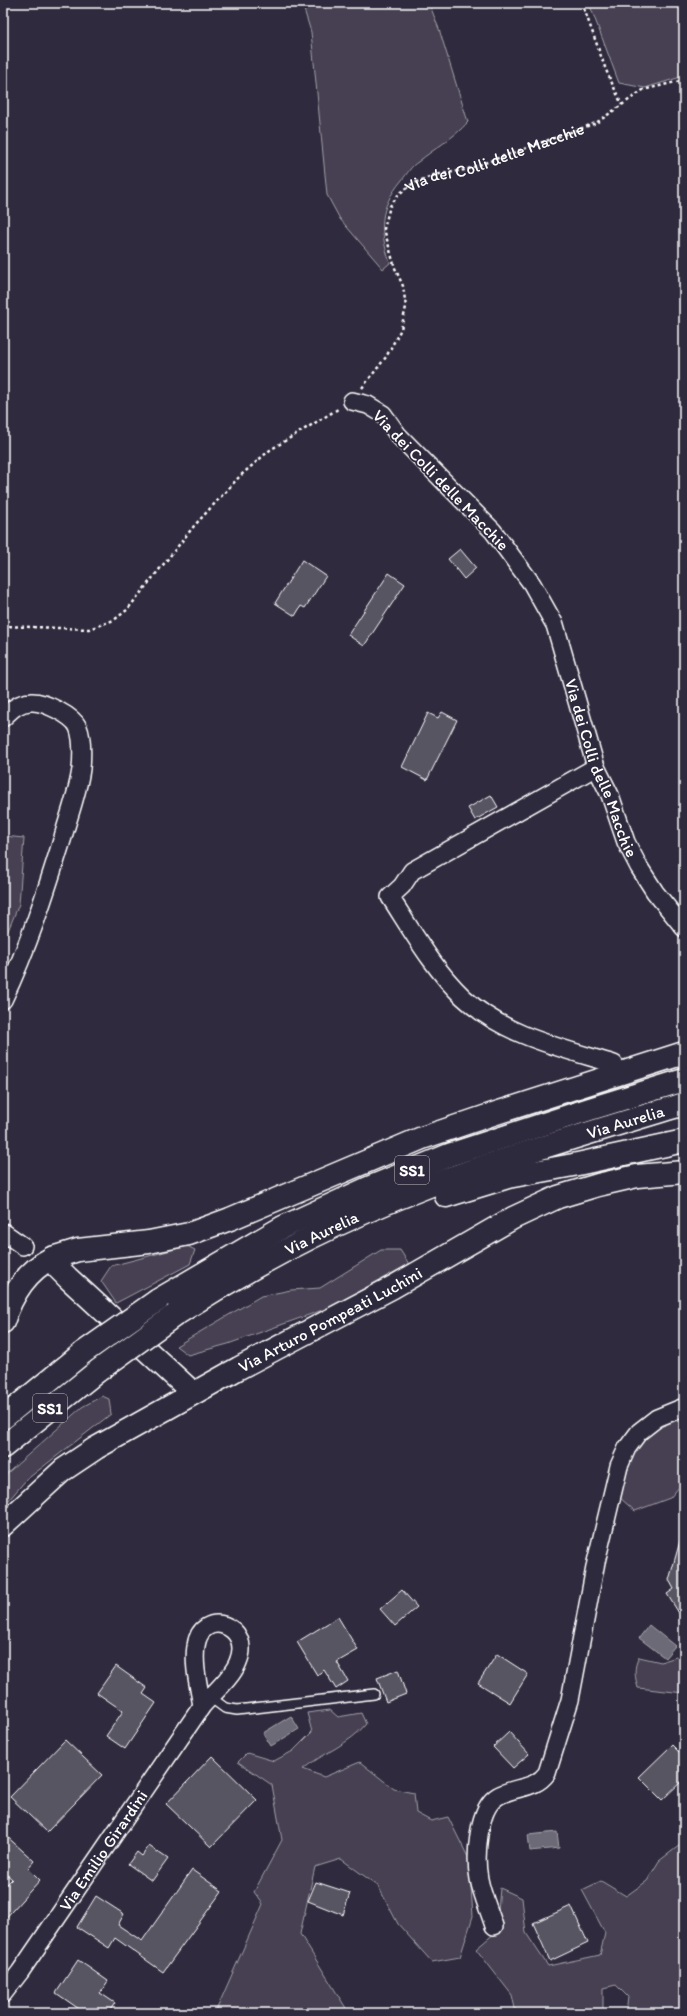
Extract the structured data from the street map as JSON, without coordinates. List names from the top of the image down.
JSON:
{
  "streets": {
    "main road": ["Via Aurelia", "SS1", "Via Arturo Pompeati Luchini"],
    "street": ["Via dei Colli delle Macchie", "Via Emilio Girardini"]
  }
}
